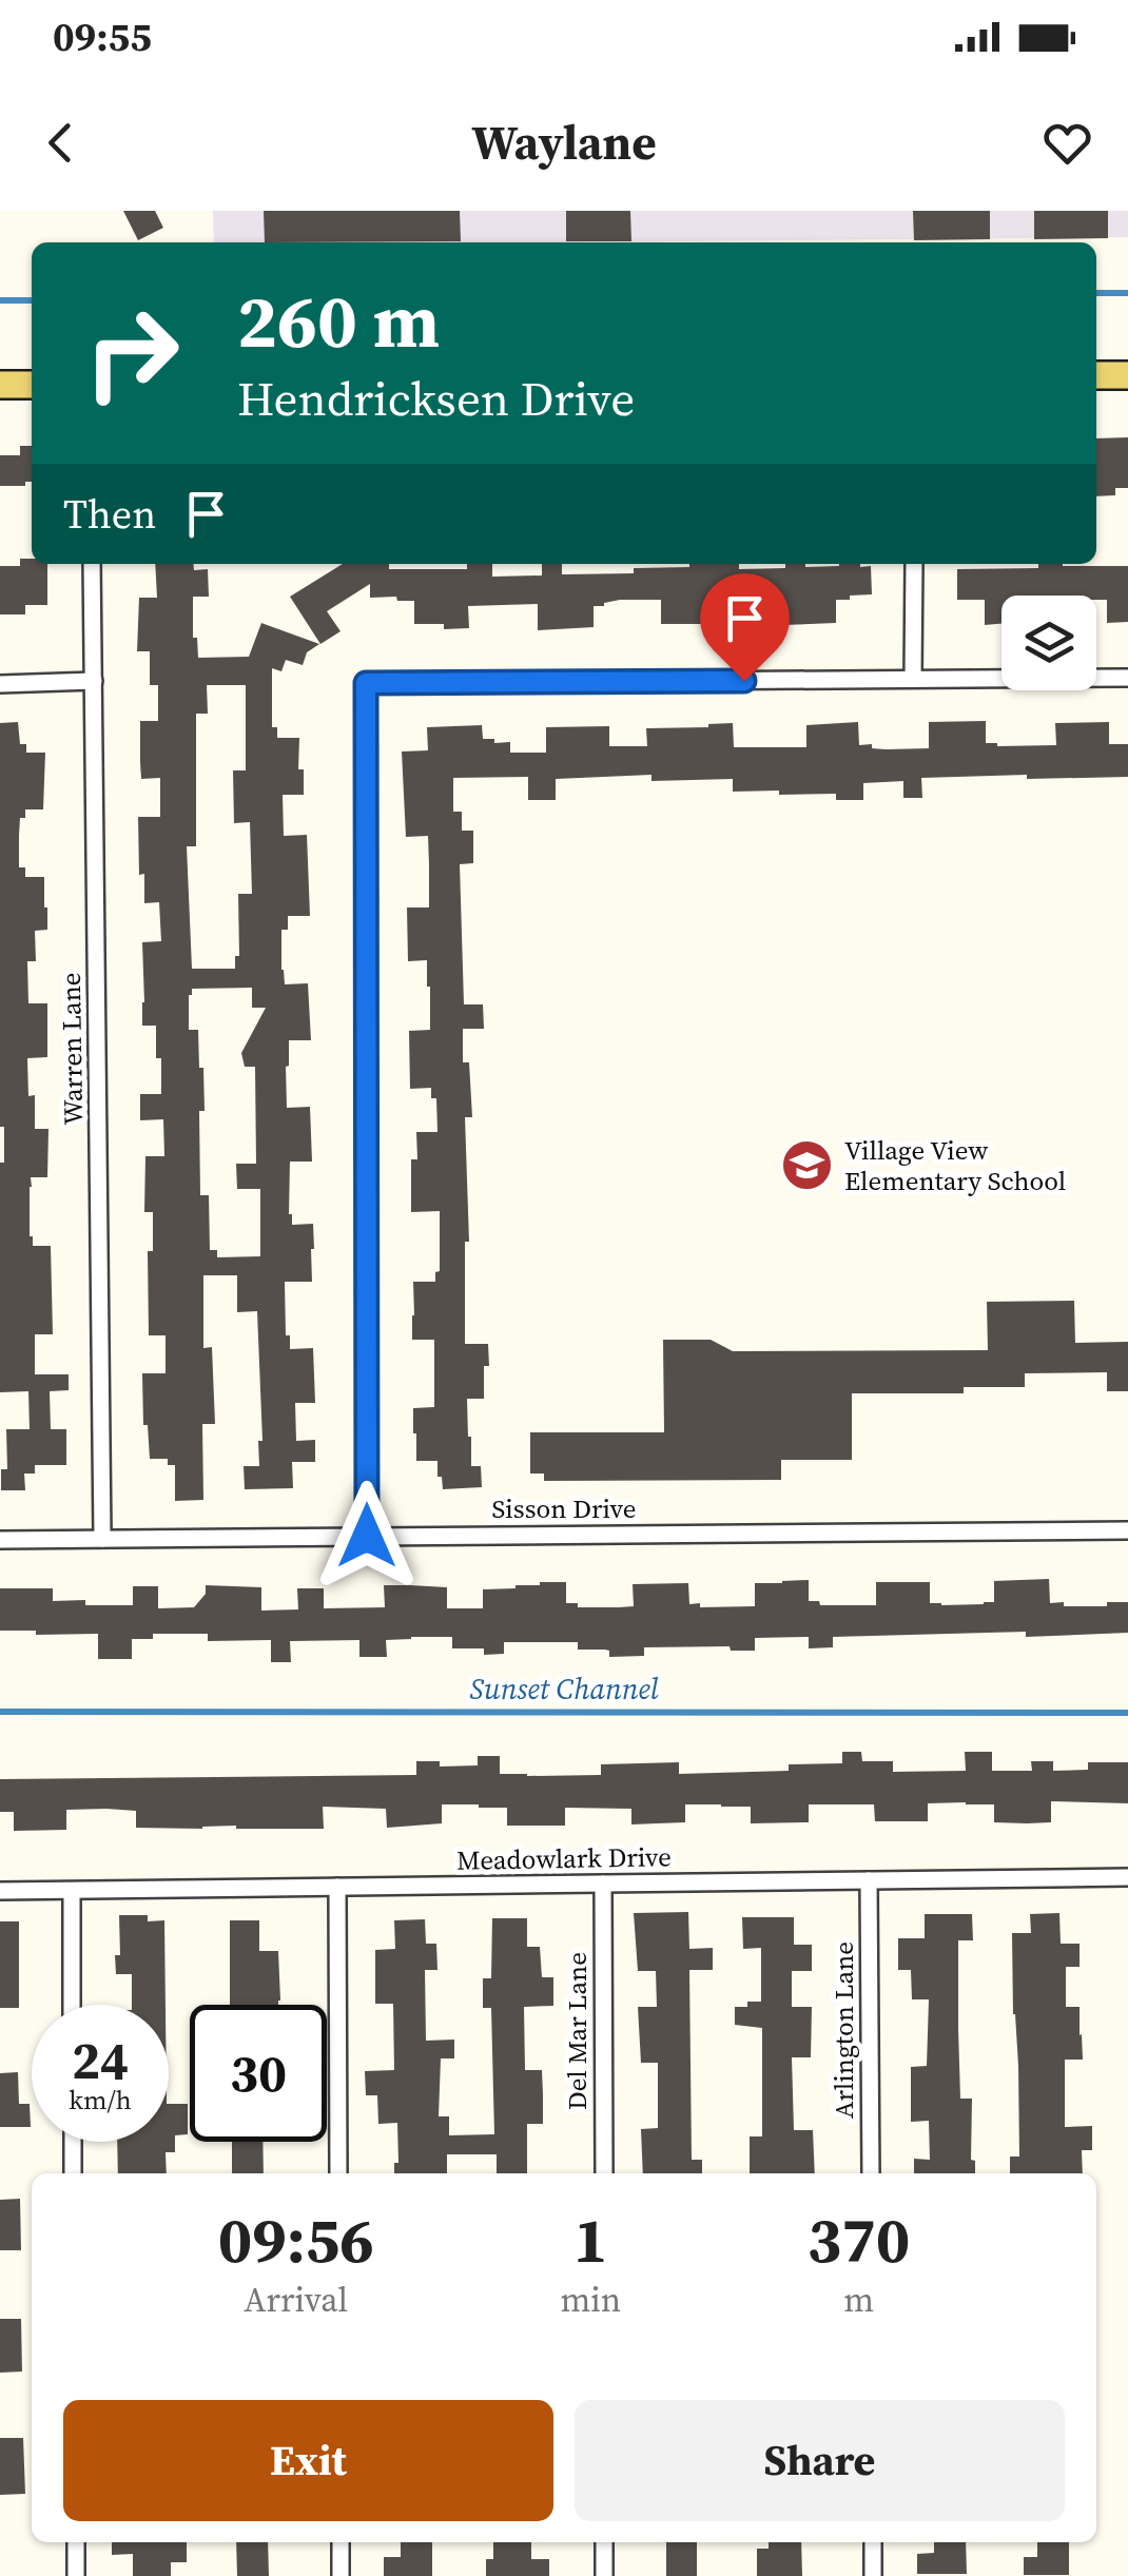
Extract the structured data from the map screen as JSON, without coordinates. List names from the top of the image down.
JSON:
{
  "streets": {
    "street": [
      "Warren Lane",
      "Sisson Drive",
      "Meadowlark Drive",
      "Arlington Lane",
      "Del Mar Lane"
    ]
  },
  "crossings": [
    ["Warren Lane", "Sisson Drive"],
    ["Meadowlark Drive", "Arlington Lane"],
    ["Meadowlark Drive", "Del Mar Lane"]
  ],
  "water": ["Sunset Channel"],
  "places": {
    "school or university": ["Village View Elementary School"]
  },
  "page": {
    "status": "09:55",
    "header": "Waylane",
    "turn": ["260 m", "Hendricksen Drive"],
    "then": "Then",
    "speed": "24 km/h",
    "limit": "30",
    "eta": [
      "09:56",
      "Arrival",
      "1",
      "min",
      "370",
      "m"
    ],
    "buttons": ["Exit", "Share"]
  }
}
